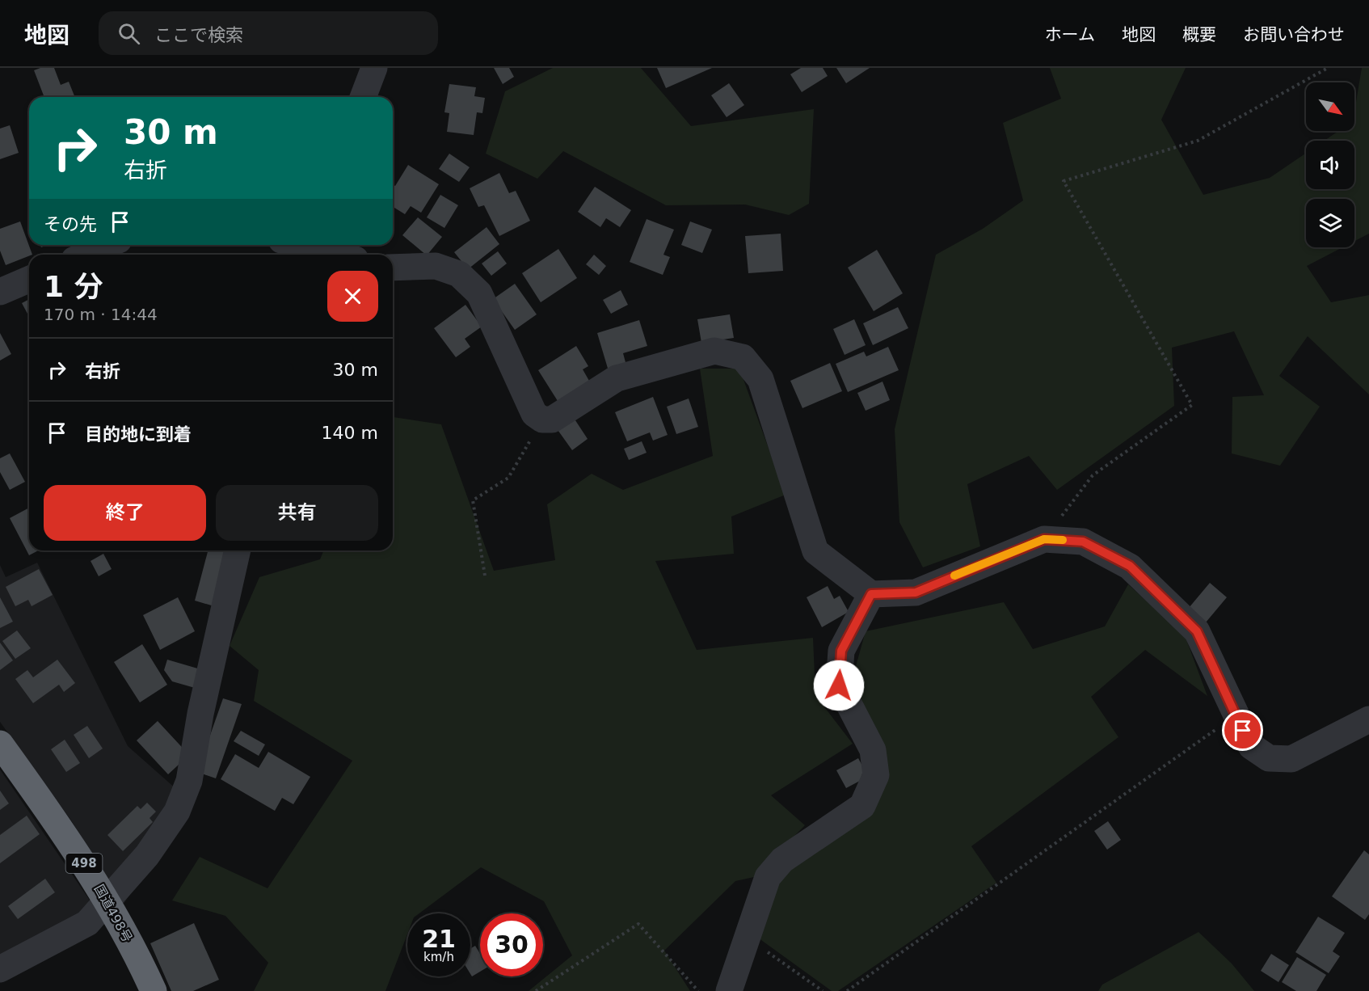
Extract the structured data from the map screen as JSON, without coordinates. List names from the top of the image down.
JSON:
{
  "streets": {
    "highway": ["498", "国道498号"]
  },
  "north": "bottom right",
  "page": {
    "header": "地図",
    "search": "ここで検索",
    "nav": [
      "ホーム",
      "地図",
      "概要",
      "お問い合わせ"
    ],
    "turn": ["30 m", "右折"],
    "then": "その先",
    "heading": ["1 分", "170 m · 14:44"],
    "list": [
      {
        "name": "右折",
        "value": "30 m"
      },
      {
        "name": "目的地に到着",
        "value": "140 m"
      }
    ],
    "buttons": ["終了", "共有"],
    "speed": "21 km/h",
    "limit": "30"
  }
}
